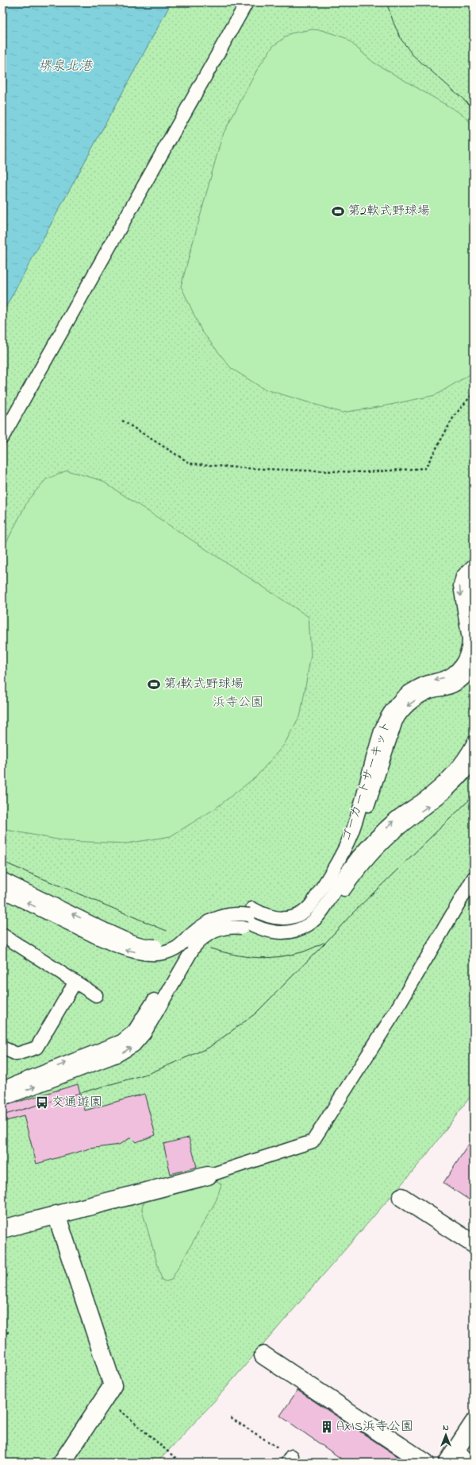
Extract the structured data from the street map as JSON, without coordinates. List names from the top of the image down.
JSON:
{
  "streets": {
    "lane": ["ゴーカートサーキット"]
  },
  "water": ["堺泉北港"],
  "parks": ["浜寺公園"],
  "places": {
    "sports": ["第2軟式野球場", "第1軟式野球場"],
    "bus stop": ["交通遊園"],
    "building": ["AXIS浜寺公園"]
  },
  "north": "top"
}
